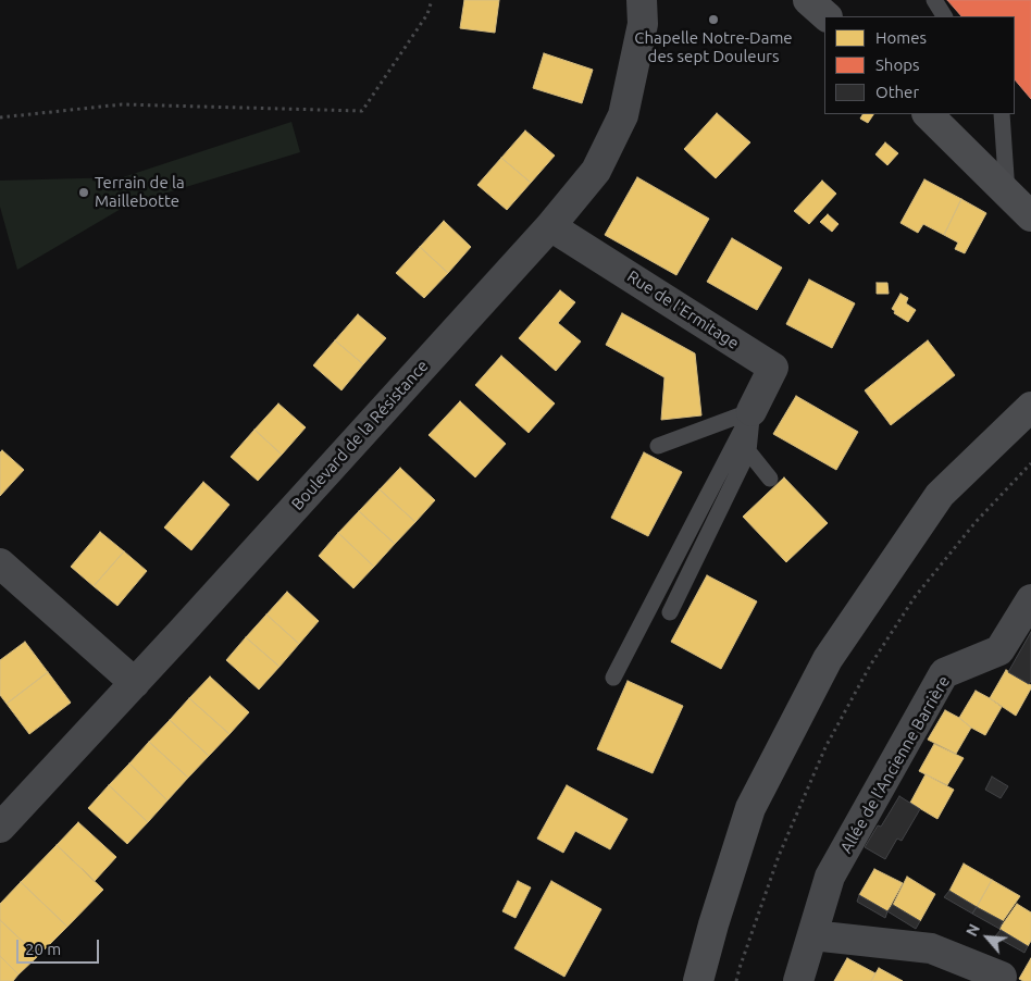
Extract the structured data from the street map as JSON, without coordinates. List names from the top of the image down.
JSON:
{
  "streets": {
    "street": ["Rue de l'Ermitage", "Boulevard de la Résistance", "Allée de l'Ancienne Barrière"]
  },
  "crossings": [
    ["Rue de l'Ermitage", "Boulevard de la Résistance"]
  ],
  "places": ["Chapelle Notre-Dame des sept Douleurs", "Terrain de la Maillebotte"],
  "legend": ["Homes", "Shops", "Other"],
  "scale_bar": "20 m",
  "north": "top left"
}
